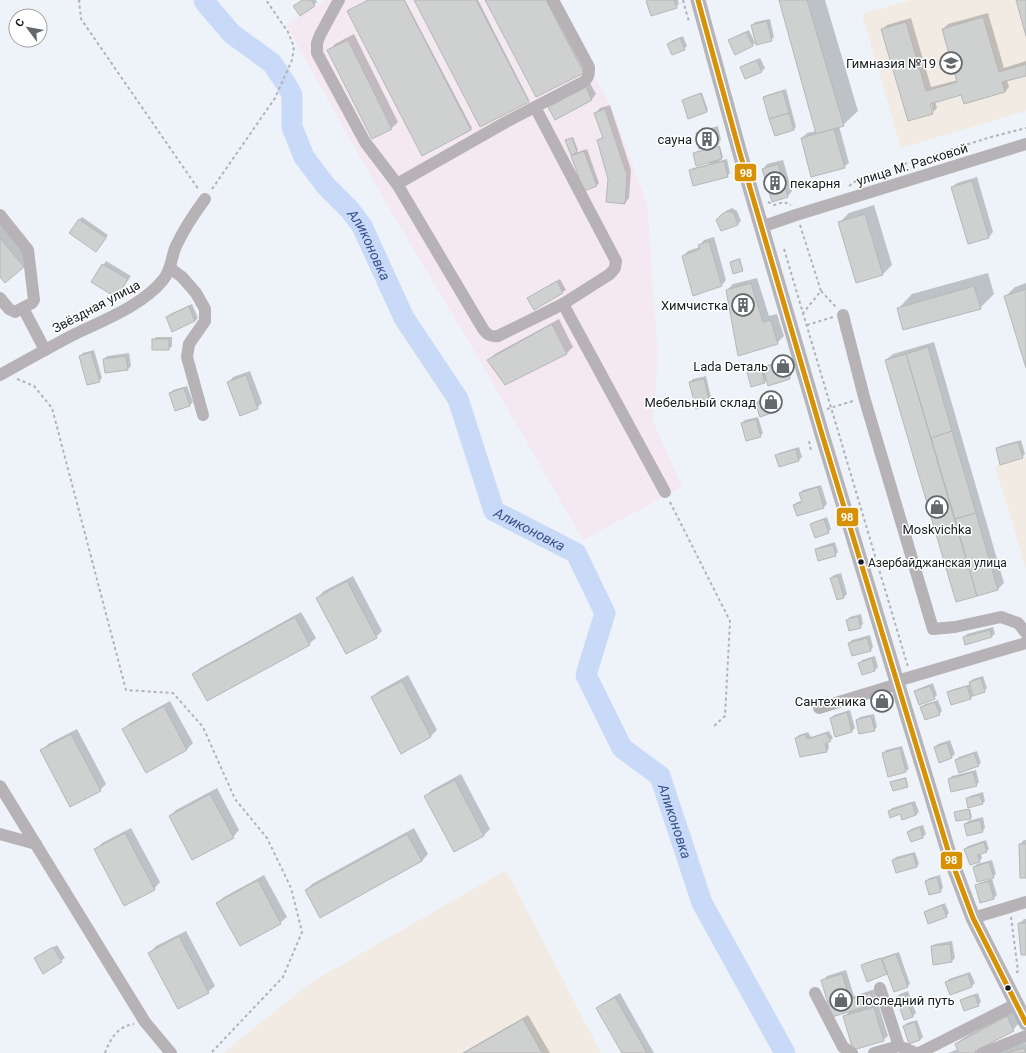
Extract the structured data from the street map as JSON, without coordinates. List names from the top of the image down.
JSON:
{
  "streets": {
    "street": ["улица М. Расковой", "Звёздная улица"]
  },
  "water": ["Аликоновка"],
  "places": {
    "school or university": ["Гимназия №19"],
    "building": ["сауна", "пекарня", "Химчистка"],
    "shop": [
      "Lada Dеталь",
      "Мебельный склад",
      "Moskvichka",
      "Сантехника",
      "Последний путь"
    ],
    "other": ["Азербайджанская улица"]
  },
  "lines": ["transit line 98"],
  "north": "top left"
}
